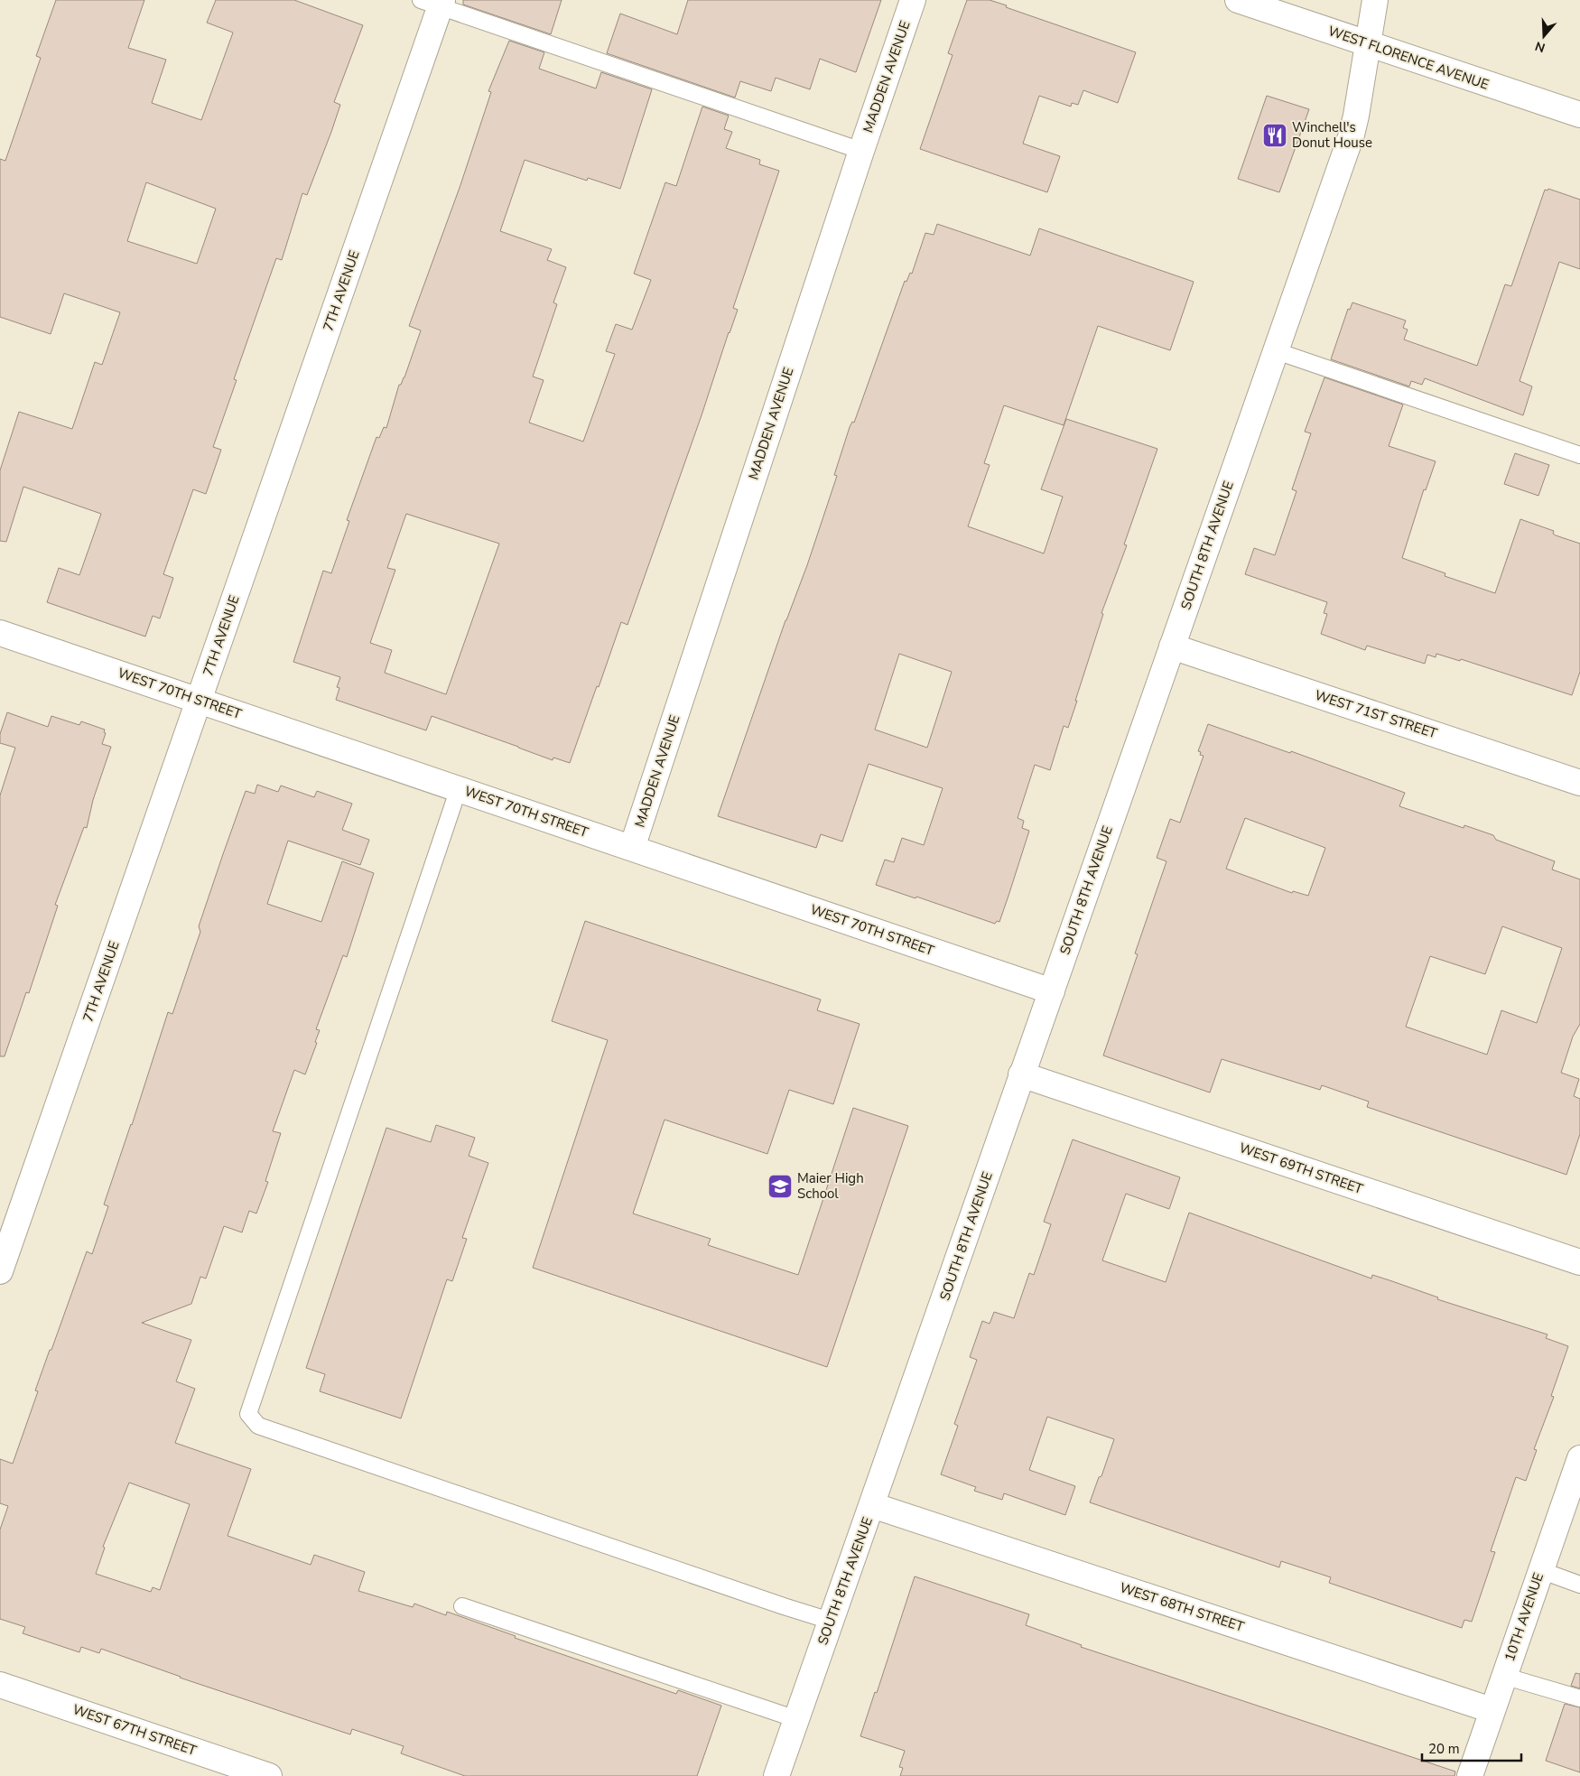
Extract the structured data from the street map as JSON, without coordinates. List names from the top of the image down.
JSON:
{
  "streets": {
    "street": [
      "WEST FLORENCE AVENUE",
      "MADDEN AVENUE",
      "7TH AVENUE",
      "SOUTH 8TH AVENUE",
      "WEST 70TH STREET",
      "WEST 71ST STREET",
      "WEST 69TH STREET",
      "WEST 68TH STREET",
      "10TH AVENUE",
      "WEST 67TH STREET"
    ]
  },
  "crossings": [
    ["WEST FLORENCE AVENUE", "SOUTH 8TH AVENUE"],
    ["MADDEN AVENUE", "WEST 70TH STREET"],
    ["7TH AVENUE", "WEST 70TH STREET"],
    ["SOUTH 8TH AVENUE", "WEST 70TH STREET"],
    ["SOUTH 8TH AVENUE", "WEST 71ST STREET"],
    ["SOUTH 8TH AVENUE", "WEST 69TH STREET"],
    ["SOUTH 8TH AVENUE", "WEST 68TH STREET"],
    ["WEST 68TH STREET", "10TH AVENUE"]
  ],
  "places": {
    "restaurant": ["Winchell's Donut House"],
    "school or university": ["Maier High School"]
  },
  "scale_bar": "20 m",
  "north": "bottom"
}
